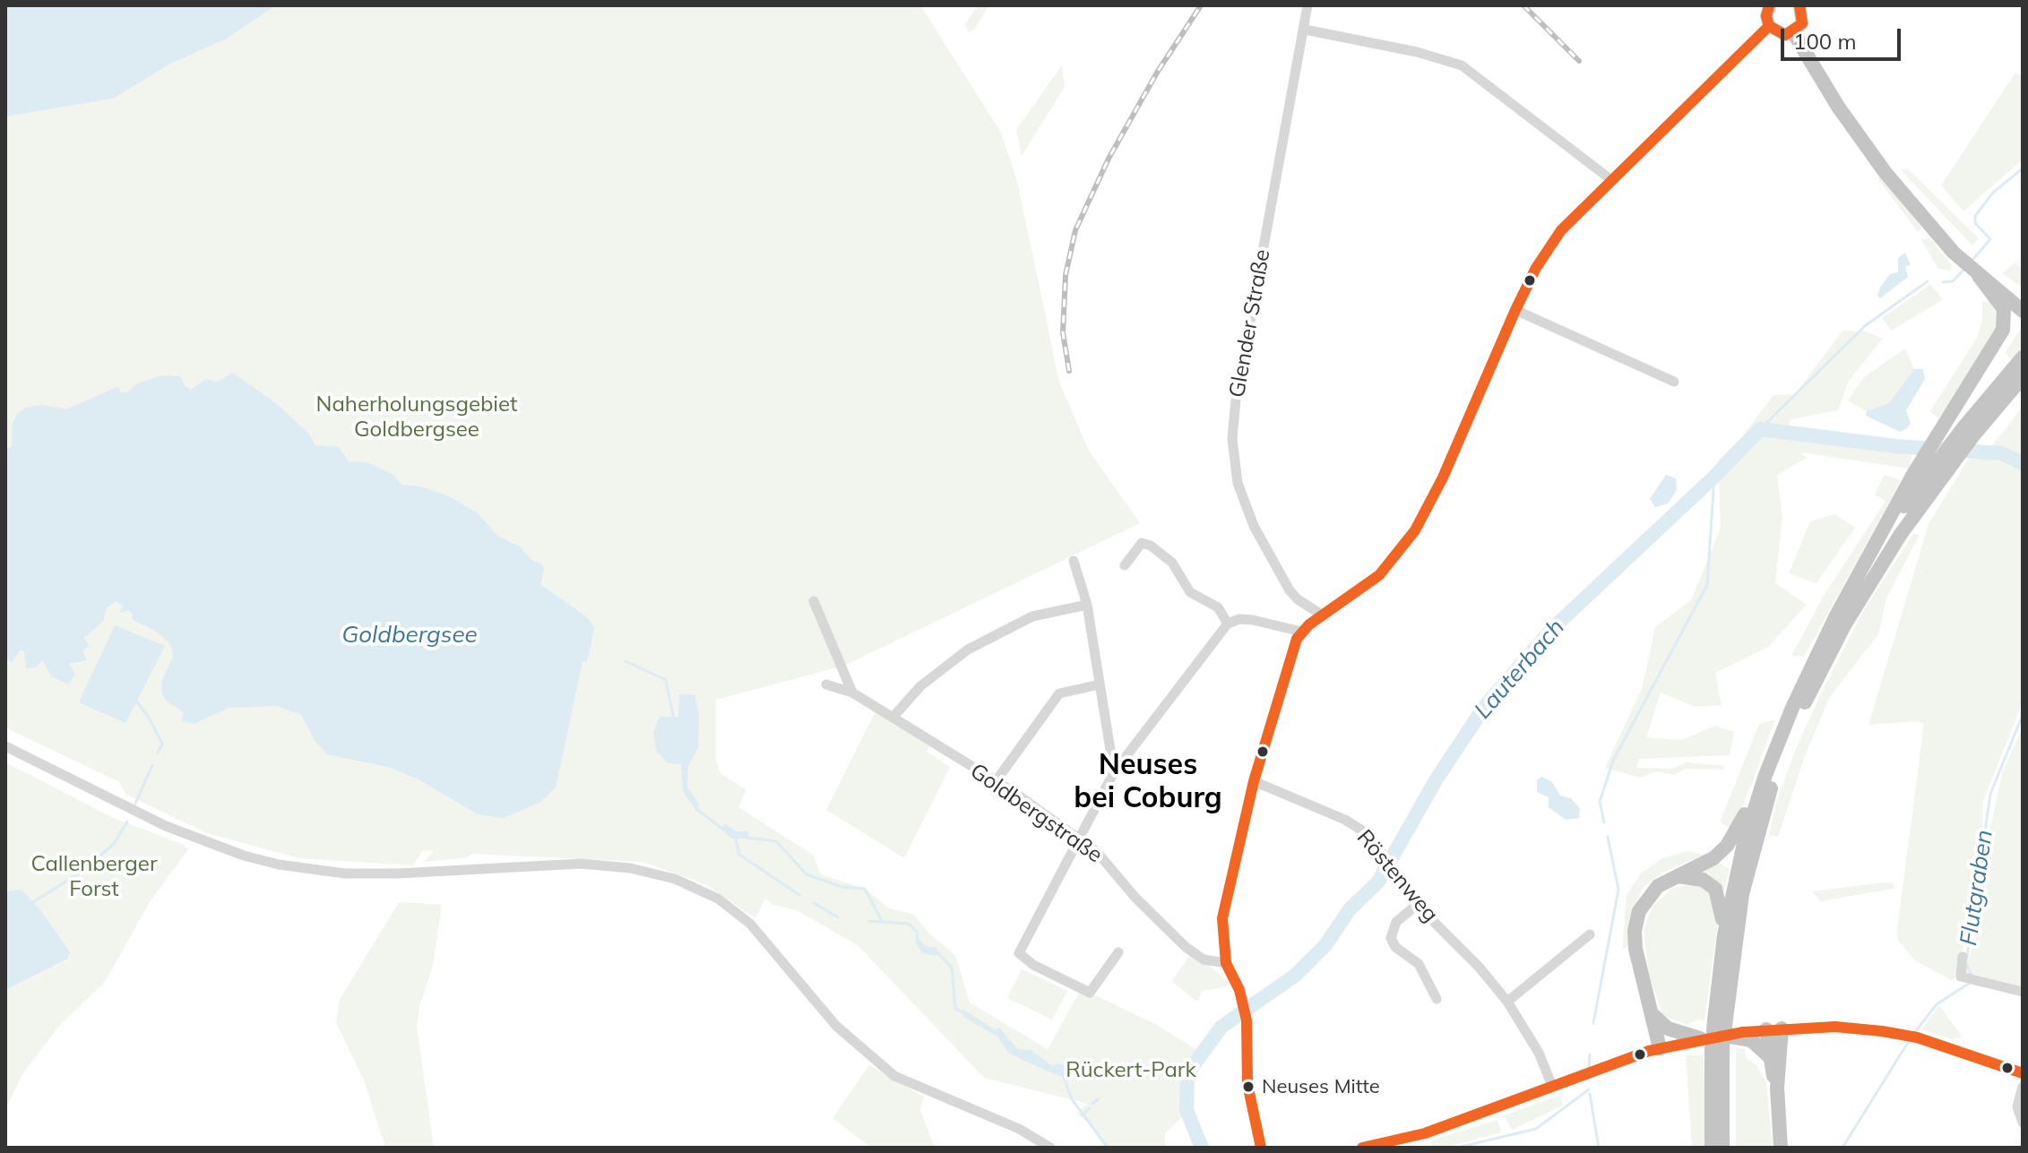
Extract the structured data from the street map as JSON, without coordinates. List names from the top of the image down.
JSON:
{
  "streets": {
    "street": ["Glender Straße", "Goldbergstraße", "Röstenweg"]
  },
  "districts": ["Neuses bei Coburg"],
  "water": ["Goldbergsee", "Lauterbach", "Flutgraben"],
  "parks": ["Naherholungsgebiet Goldbergsee", "Callenberger Forst", "Rückert-Park"],
  "places": ["Neuses Mitte"],
  "scale_bar": "100 m"
}
